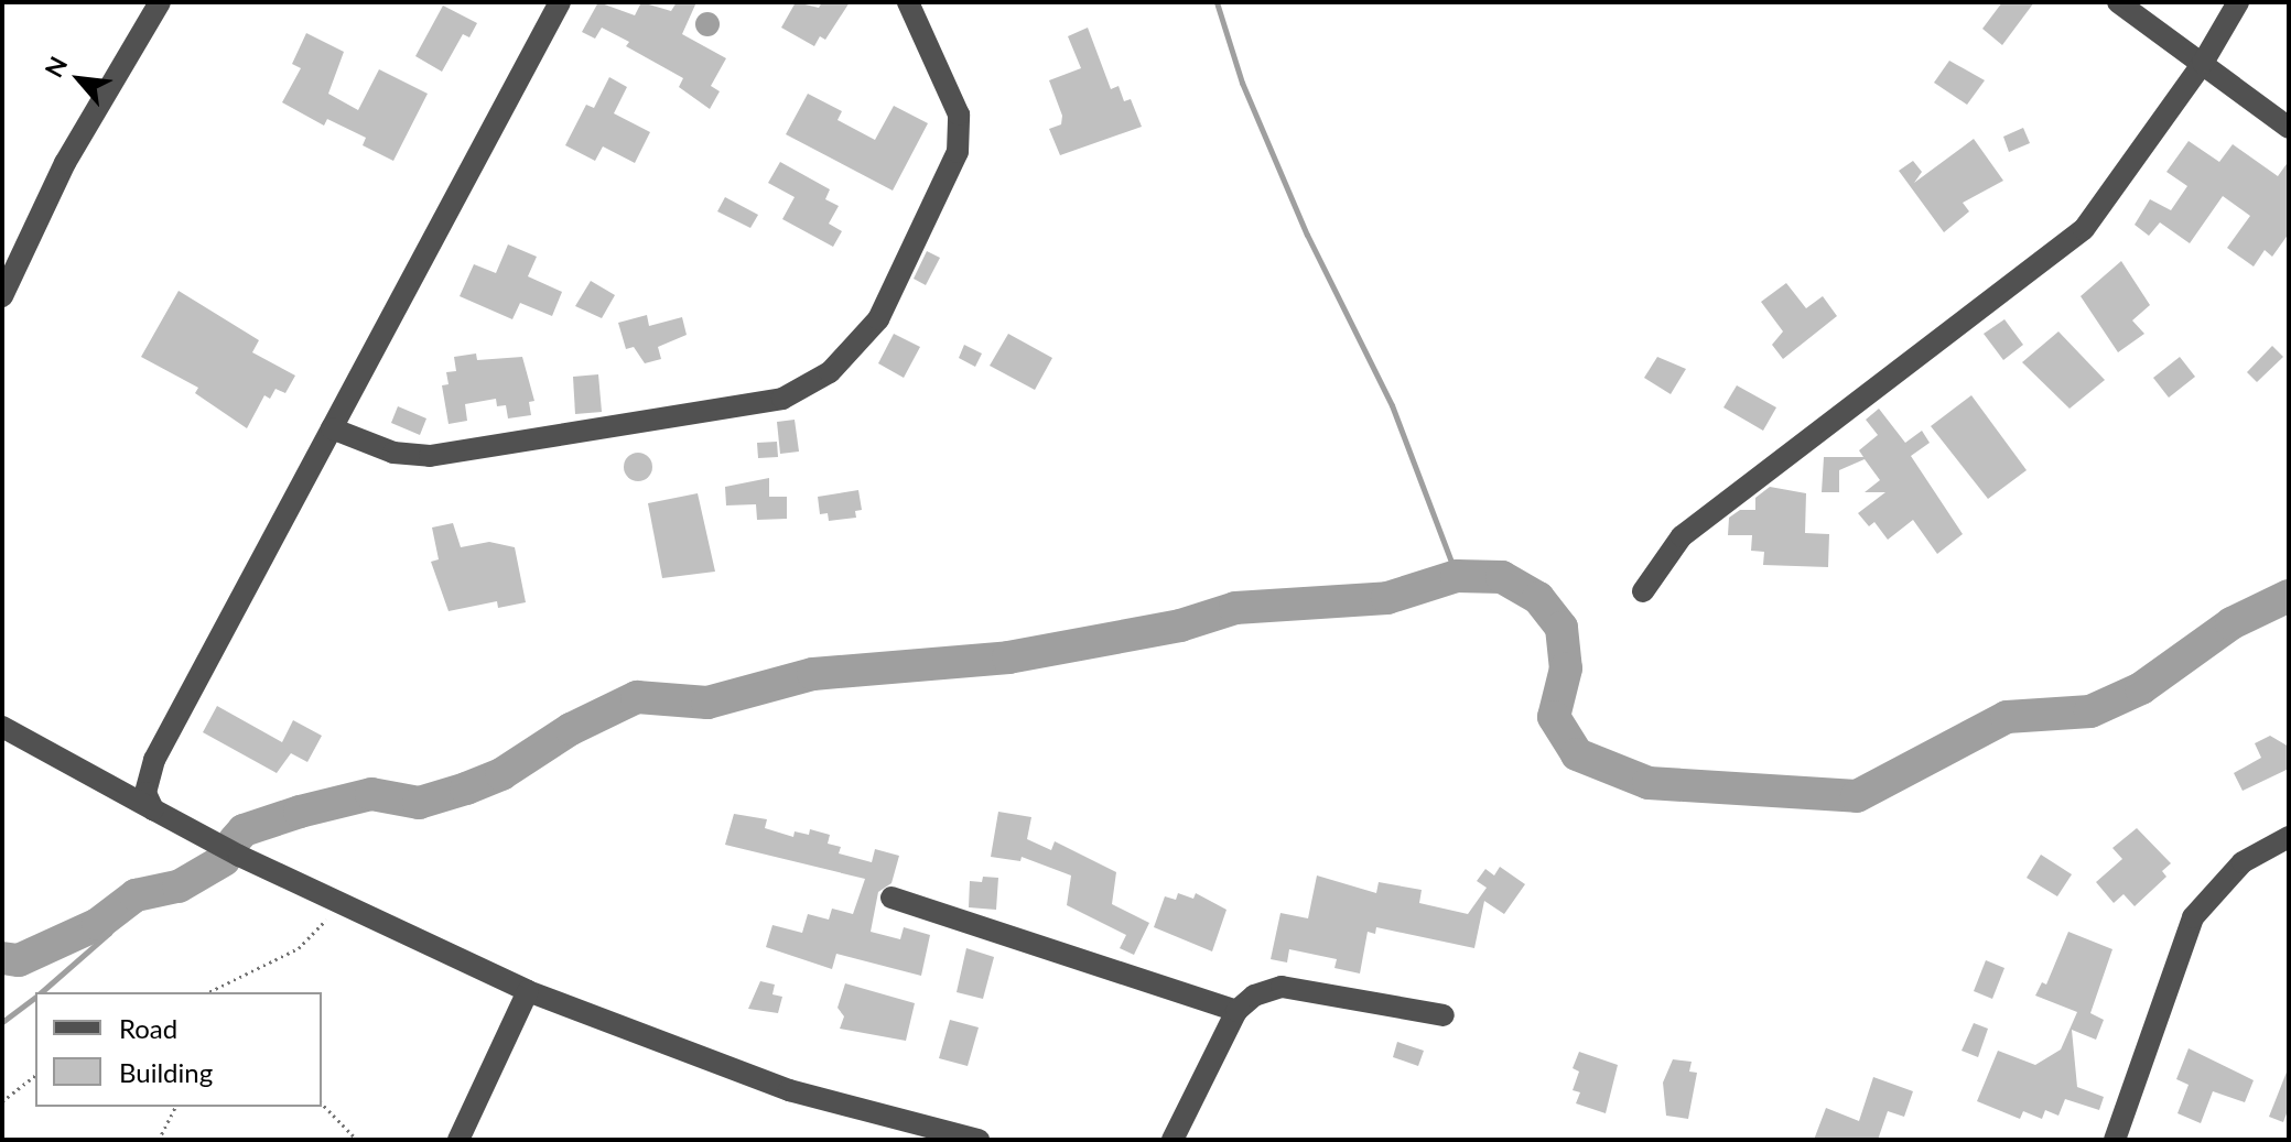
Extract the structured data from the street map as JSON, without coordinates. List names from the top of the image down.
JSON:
{
  "legend": ["Road", "Building"],
  "north": "top left"
}
